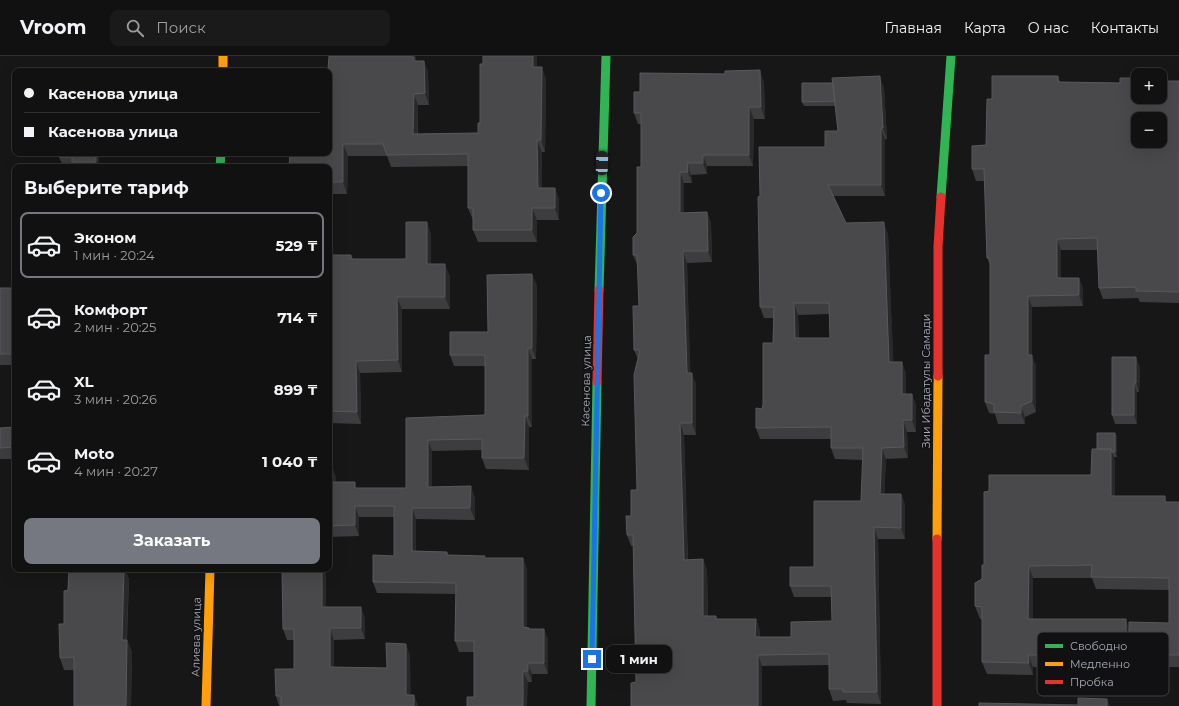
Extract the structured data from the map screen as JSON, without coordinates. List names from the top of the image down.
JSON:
{
  "streets": {
    "street": ["Касенова улица", "Зии Ибадатулы Самади", "Алиева улица"]
  },
  "legend": ["Свободно", "Медленно", "Пробка"],
  "page": {
    "header": "Vroom",
    "search": "Поиск",
    "nav": [
      "Главная",
      "Карта",
      "О нас",
      "Контакты"
    ],
    "map_buttons": ["+", "−"],
    "banner": ["Касенова улица", "Касенова улица"],
    "heading": "Выберите тариф",
    "list": [
      {
        "name": "Эконом",
        "note": "1 мин · 20:24",
        "value": "529 ₸"
      },
      {
        "name": "Комфорт",
        "note": "2 мин · 20:25",
        "value": "714 ₸"
      },
      {
        "name": "XL",
        "note": "3 мин · 20:26",
        "value": "899 ₸"
      },
      {
        "name": "Moto",
        "note": "4 мин · 20:27",
        "value": "1 040 ₸"
      }
    ],
    "buttons": "Заказать",
    "bubble": "1 мин"
  }
}
